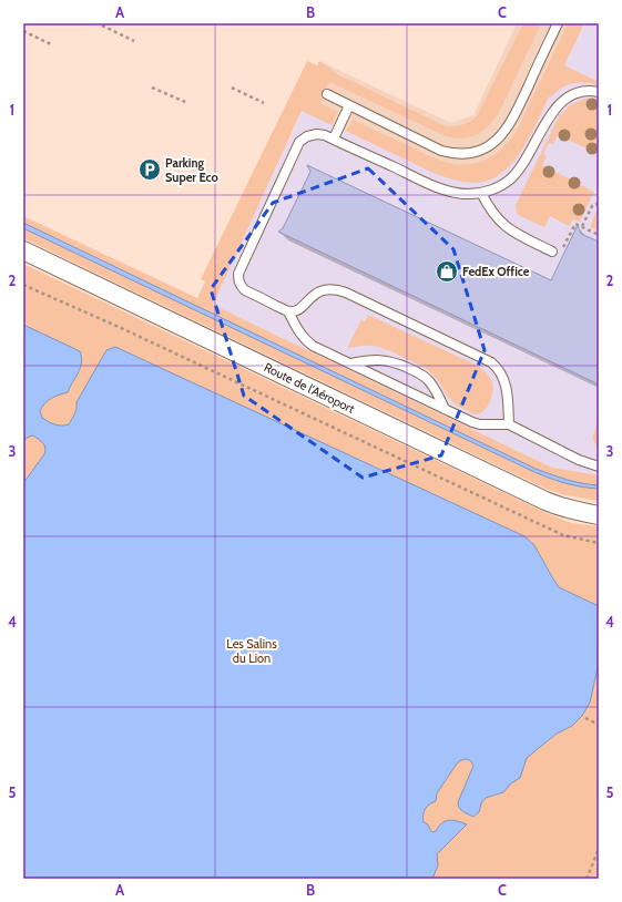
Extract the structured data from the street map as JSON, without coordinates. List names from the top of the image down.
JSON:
{
  "streets": {
    "street": ["Route de l'Aéroport"]
  },
  "parks": ["Les Salins du Lion"],
  "places": {
    "parking": ["Parking Super Eco"],
    "shop": ["FedEx Office"]
  },
  "grid": {
    "columns": ["A", "B", "C"],
    "rows": [
      "1",
      "2",
      "3",
      "4",
      "5"
    ]
  }
}
